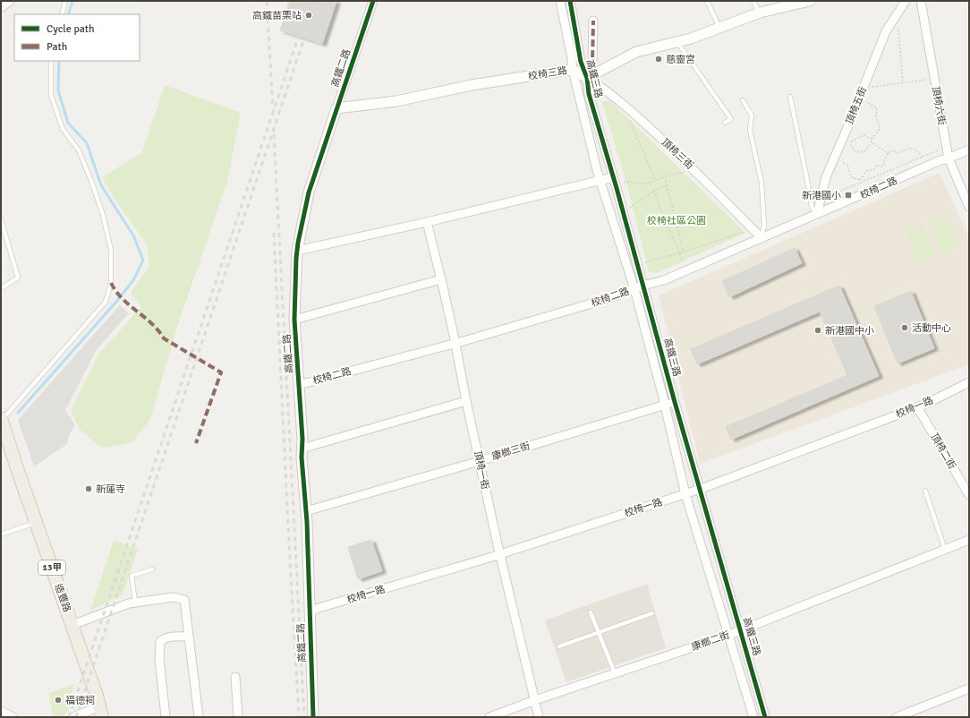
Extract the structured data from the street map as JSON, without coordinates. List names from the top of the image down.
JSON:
{
  "streets": {
    "main road": ["13甲", "造豐路"],
    "street": [
      "高鐵二路",
      "校椅三路",
      "高鐵三路",
      "頂椅五街",
      "頂椅六街",
      "頂椅三街",
      "校椅二路",
      "校椅一路",
      "康榔三街",
      "頂椅二街",
      "頂椅一街",
      "康榔二街"
    ]
  },
  "crossings": [
    ["高鐵二路", "校椅三路"],
    ["高鐵二路", "校椅二路"],
    ["高鐵二路", "校椅一路"],
    ["高鐵二路", "康榔三街"],
    ["校椅三路", "高鐵三路"],
    ["校椅三路", "頂椅三街"],
    ["高鐵三路", "頂椅三街"],
    ["高鐵三路", "校椅二路"],
    ["高鐵三路", "校椅一路"],
    ["高鐵三路", "康榔三街"],
    ["高鐵三路", "康榔二街"],
    ["頂椅五街", "校椅二路"],
    ["頂椅六街", "校椅二路"],
    ["頂椅三街", "校椅二路"],
    ["校椅二路", "頂椅一街"],
    ["校椅一路", "頂椅二街"],
    ["校椅一路", "頂椅一街"],
    ["康榔三街", "頂椅一街"],
    ["頂椅一街", "康榔二街"]
  ],
  "parks": ["校椅社區公園"],
  "places": {
    "other": [
      "高鐵苗栗站",
      "慈靈宮",
      "活動中心",
      "新港國中小",
      "新蓮寺",
      "福德祠"
    ],
    "transit": ["新港國小"]
  },
  "legend": ["Cycle path", "Path"]
}
